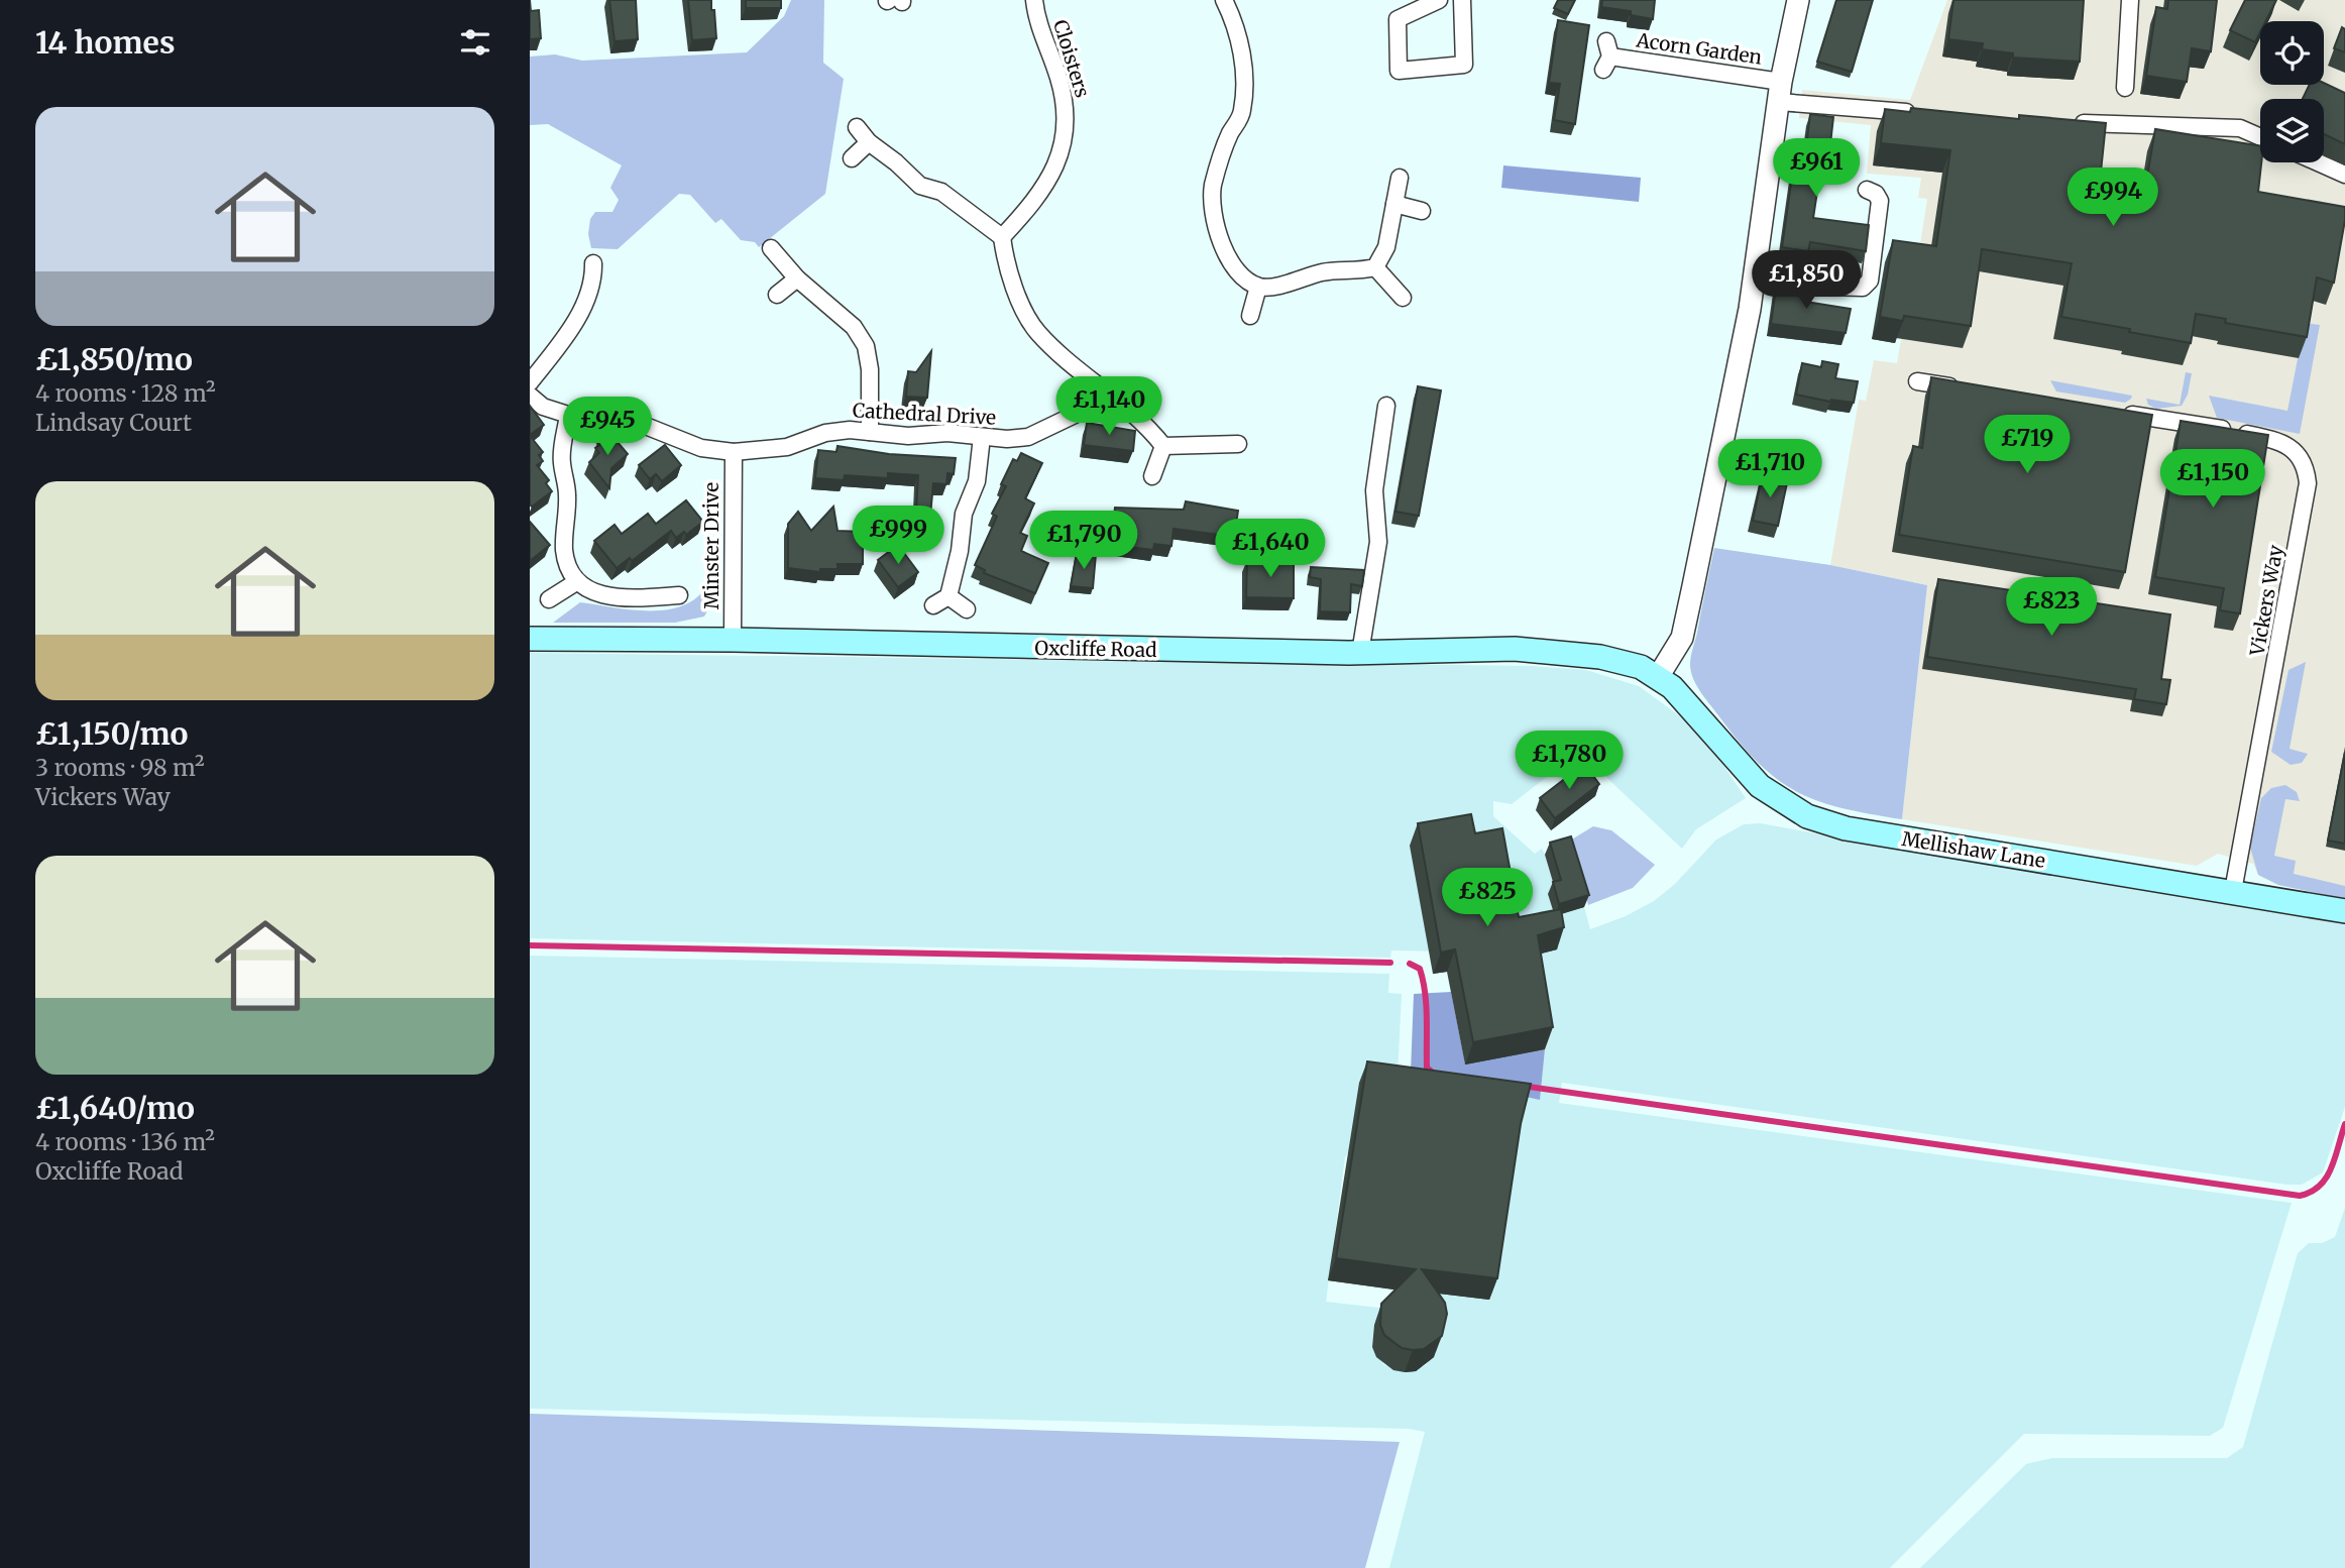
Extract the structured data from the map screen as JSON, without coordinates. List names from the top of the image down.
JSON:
{
  "streets": {
    "main road": ["Oxcliffe Road", "Mellishaw Lane"],
    "street": [
      "Acorn Garden",
      "Cloisters",
      "Cathedral Drive",
      "Minster Drive",
      "Vickers Way"
    ]
  },
  "crossings": [
    ["Cathedral Drive", "Minster Drive"],
    ["Minster Drive", "Oxcliffe Road"],
    ["Vickers Way", "Mellishaw Lane"],
    ["Oxcliffe Road", "Mellishaw Lane"]
  ],
  "page": {
    "heading": "14 homes",
    "list": [
      {
        "name": "£1,850/mo",
        "note": "4 rooms · 128 m² · Lindsay Court"
      },
      {
        "name": "£1,150/mo",
        "note": "3 rooms · 98 m² · Vickers Way"
      },
      {
        "name": "£1,640/mo",
        "note": "4 rooms · 136 m² · Oxcliffe Road"
      }
    ],
    "price": [
      "£961",
      "£994",
      "£1,850",
      "£1,140",
      "£945",
      "£719",
      "£1,710",
      "£1,150",
      "£999",
      "£1,790",
      "£1,640",
      "£823",
      "£1,780",
      "£825"
    ]
  }
}
